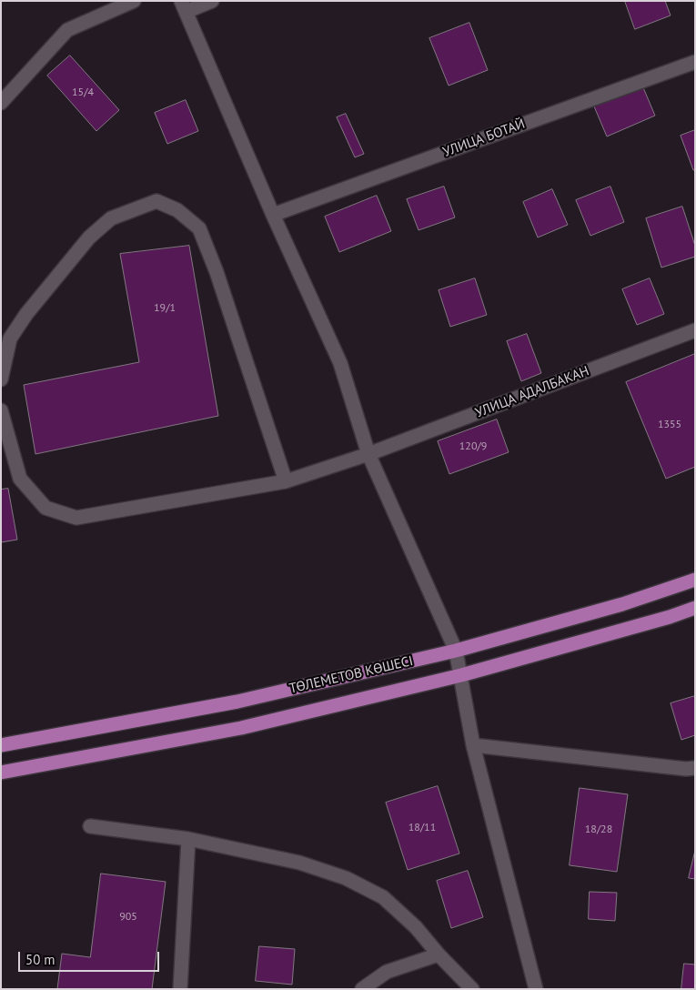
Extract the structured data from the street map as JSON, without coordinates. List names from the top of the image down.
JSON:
{
  "streets": {
    "main road": ["ТӨЛЕМЕТОВ КӨШЕСІ"],
    "street": ["УЛИЦА БОТАЙ", "УЛИЦА АДАЛБАКАН"]
  },
  "house_numbers": [
    "15/4",
    "19/1",
    "1355",
    "120/9",
    "18/11",
    "18/28",
    "905"
  ],
  "scale_bar": "50 m"
}
